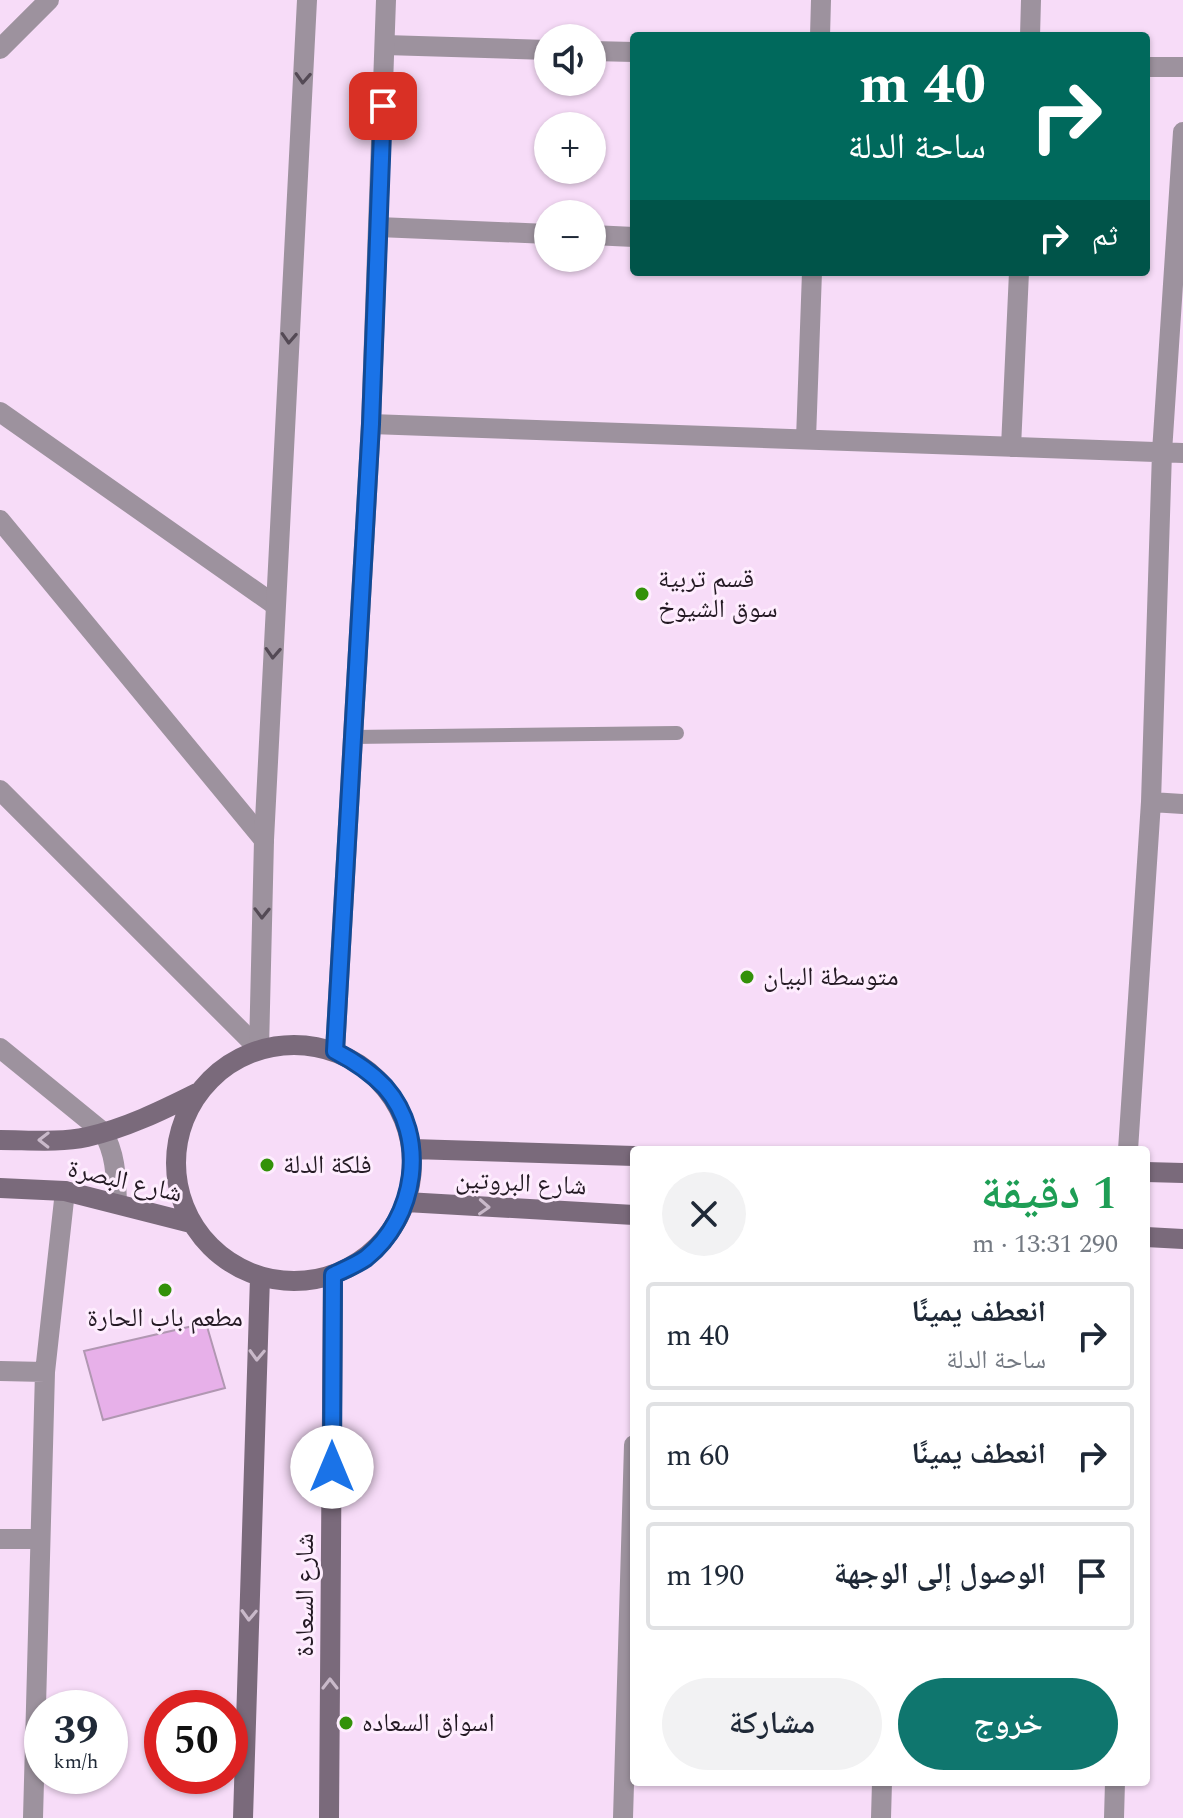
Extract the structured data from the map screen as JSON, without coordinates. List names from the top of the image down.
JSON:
{
  "streets": {
    "main road": ["شارع البصرة", "شارع البروتين", "شارع السعادة"]
  },
  "crossings": [
    ["شارع البصرة", "شارع البروتين"],
    ["شارع البصرة", "شارع السعادة"],
    ["شارع البروتين", "شارع السعادة"]
  ],
  "places": [
    "قسم تربية سوق الشيوخ",
    "متوسطة البيان",
    "فلكة الدلة",
    "مطعم باب الحارة",
    "اسواق السعاده"
  ],
  "page": {
    "map_buttons": ["+", "−"],
    "turn": ["40 m", "ساحة الدلة"],
    "then": "ثم",
    "heading": ["1 دقيقة", "290 m · 13:31"],
    "list": [
      {
        "name": "انعطف يمينًا",
        "note": "ساحة الدلة",
        "value": "40 m"
      },
      {
        "name": "انعطف يمينًا",
        "value": "60 m"
      },
      {
        "name": "الوصول إلى الوجهة",
        "value": "190 m"
      }
    ],
    "buttons": ["خروج", "مشاركة"],
    "speed": "39 km/h",
    "limit": "50"
  }
}
